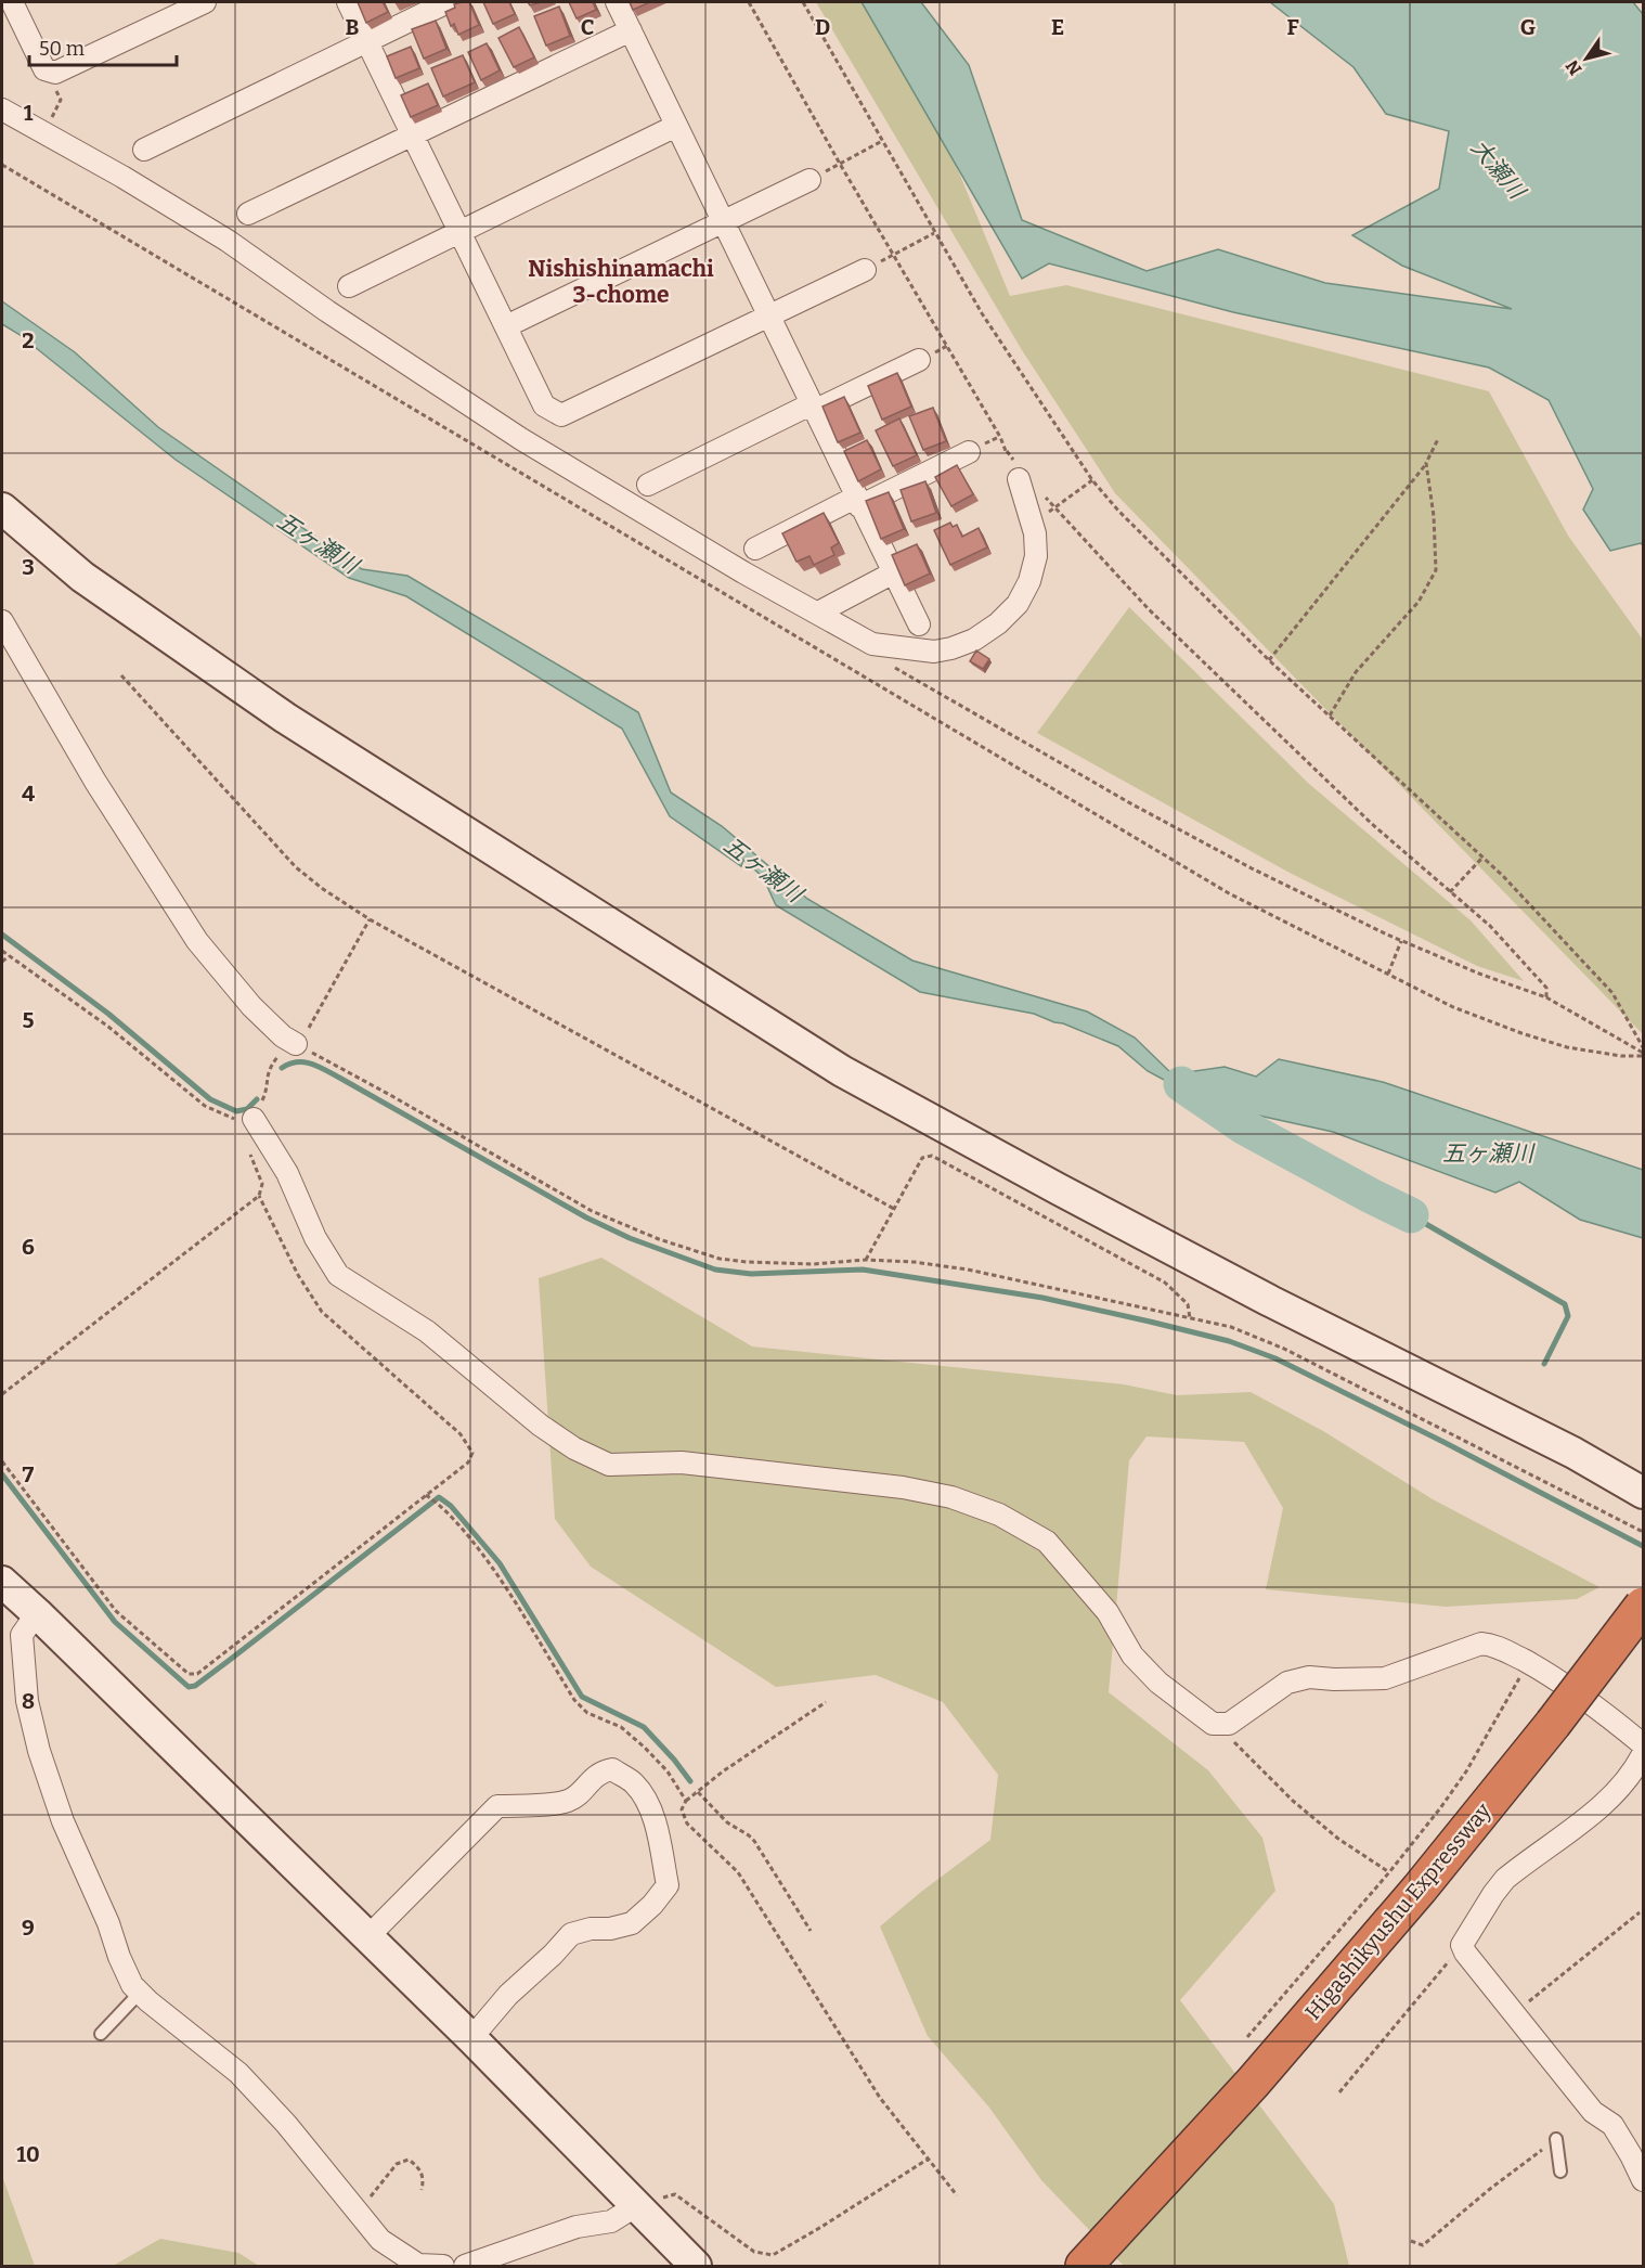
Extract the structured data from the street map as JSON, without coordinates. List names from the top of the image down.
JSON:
{
  "streets": {
    "highway": ["Higashikyushu Expressway"]
  },
  "districts": ["Nishishinamachi 3-chome"],
  "water": ["大瀬川", "五ヶ瀬川"],
  "scale_bar": "50 m",
  "north": "bottom left",
  "grid": {
    "columns": [
      "B",
      "C",
      "D",
      "E",
      "F",
      "G"
    ],
    "rows": [
      "1",
      "2",
      "3",
      "4",
      "5",
      "6",
      "7",
      "8",
      "9",
      "10"
    ]
  }
}
